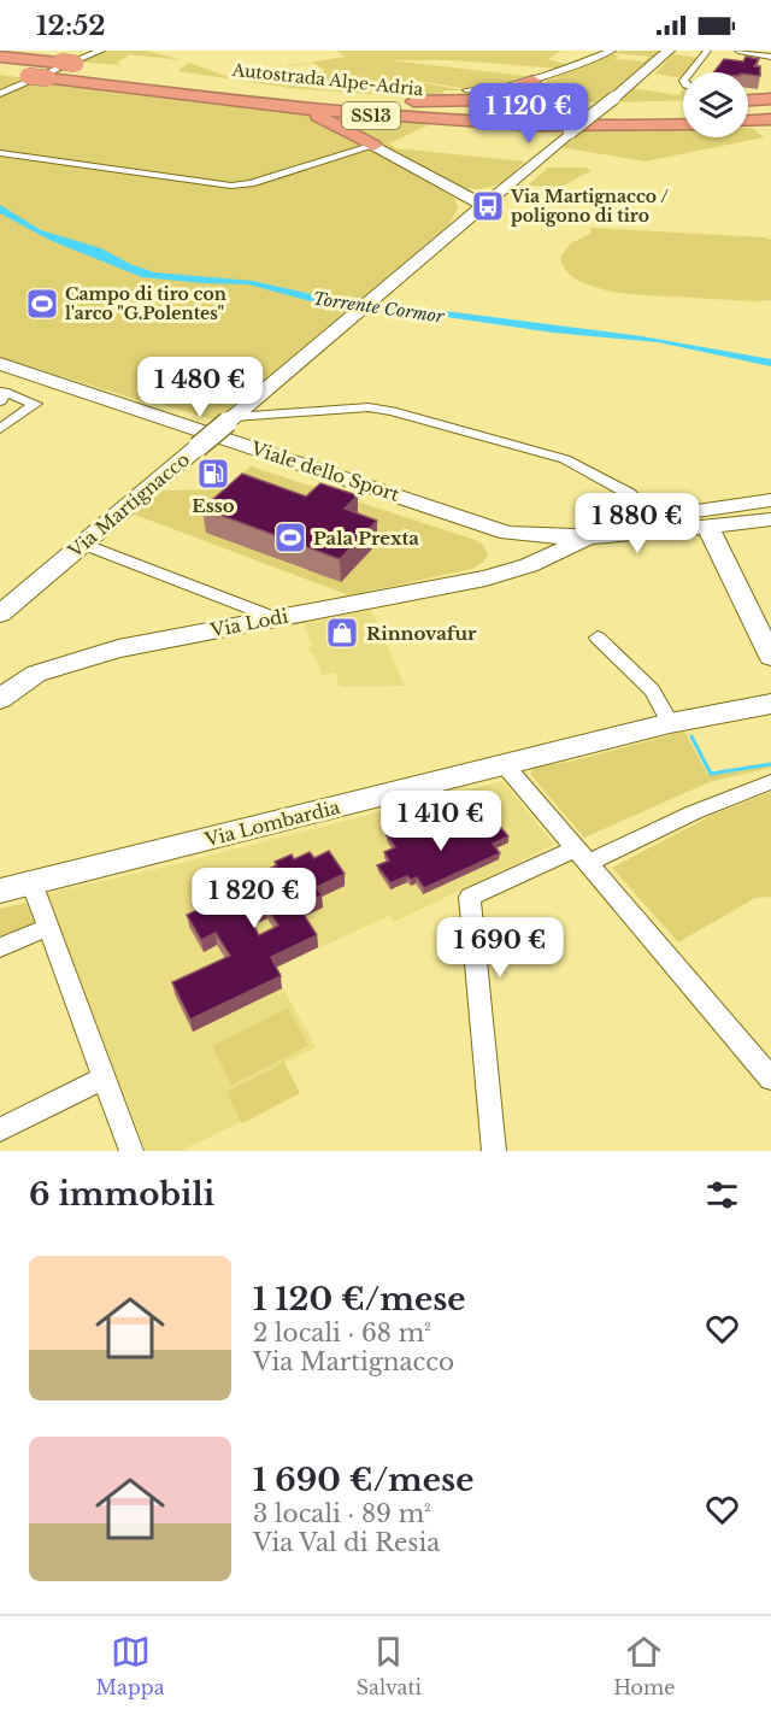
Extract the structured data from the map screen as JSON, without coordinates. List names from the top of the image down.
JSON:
{
  "streets": {
    "highway": ["Autostrada Alpe-Adria", "SS13"],
    "street": [
      "Viale dello Sport",
      "Via Martignacco",
      "Via Lodi",
      "Via Lombardia"
    ]
  },
  "crossings": [
    ["Autostrada Alpe-Adria", "SS13"],
    ["Viale dello Sport", "Via Lodi"]
  ],
  "water": ["Torrente Cormor"],
  "places": {
    "bus stop": ["Via Martignacco / poligono di tiro"],
    "sports": ["Campo di tiro con l'arco \"G.Polentes\"", "Pala Prexta"],
    "fuel station": ["Esso"],
    "shop": ["Rinnovafur"]
  },
  "page": {
    "status": "12:52",
    "price": [
      "1 120 €",
      "1 480 €",
      "1 880 €",
      "1 410 €",
      "1 820 €",
      "1 690 €"
    ],
    "heading": "6 immobili",
    "list": [
      {
        "name": "1 120 €/mese",
        "note": "2 locali · 68 m² · Via Martignacco"
      },
      {
        "name": "1 690 €/mese",
        "note": "3 locali · 89 m² · Via Val di Resia"
      }
    ],
    "tabs": ["Mappa", "Salvati", "Home"]
  }
}
